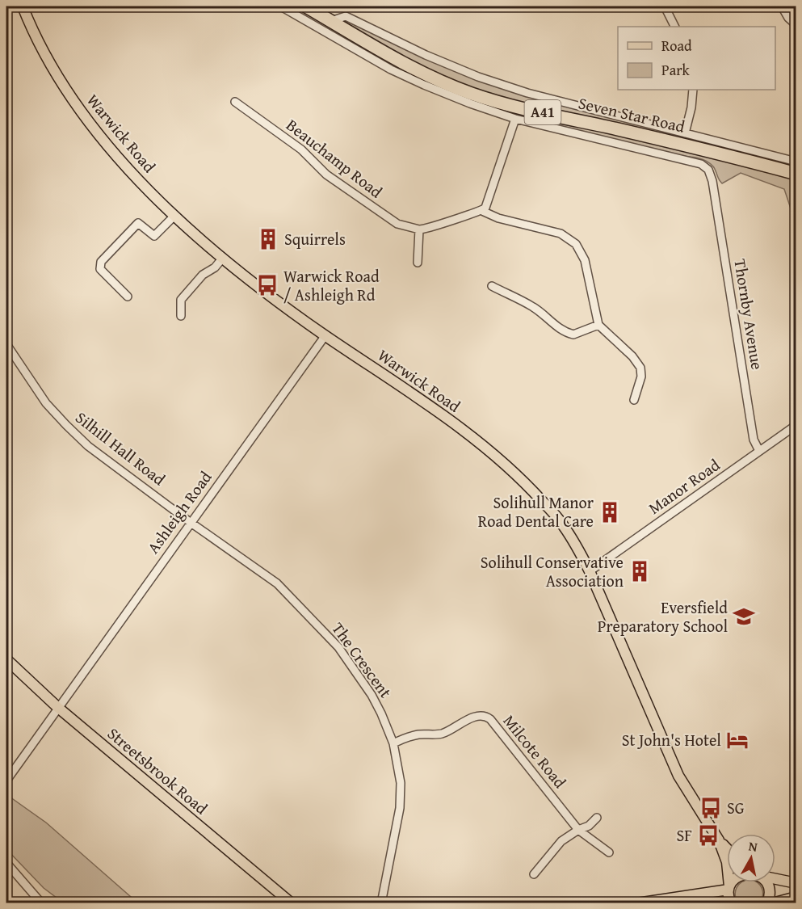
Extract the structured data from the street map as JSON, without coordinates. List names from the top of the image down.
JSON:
{
  "streets": {
    "highway": ["A41", "Seven Star Road"],
    "main road": ["Warwick Road", "Streetsbrook Road"],
    "street": [
      "Beauchamp Road",
      "Thornby Avenue",
      "Silhill Hall Road",
      "Manor Road",
      "Ashleigh Road",
      "The Crescent",
      "Milcote Road"
    ]
  },
  "crossings": [
    ["Seven Star Road", "Thornby Avenue"],
    ["Warwick Road", "Manor Road"],
    ["Warwick Road", "Ashleigh Road"],
    ["Thornby Avenue", "Manor Road"],
    ["Silhill Hall Road", "Ashleigh Road"],
    ["Silhill Hall Road", "The Crescent"],
    ["Ashleigh Road", "The Crescent"],
    ["Ashleigh Road", "Streetsbrook Road"],
    ["The Crescent", "Milcote Road"]
  ],
  "places": {
    "building": ["Squirrels", "Solihull Manor Road Dental Care", "Solihull Conservative Association"],
    "bus stop": ["Warwick Road / Ashleigh Rd", "SG", "SF"],
    "school or university": ["Eversfield Preparatory School"],
    "hotel": ["St John's Hotel"]
  },
  "legend": ["Road", "Park"],
  "north": "top"
}
